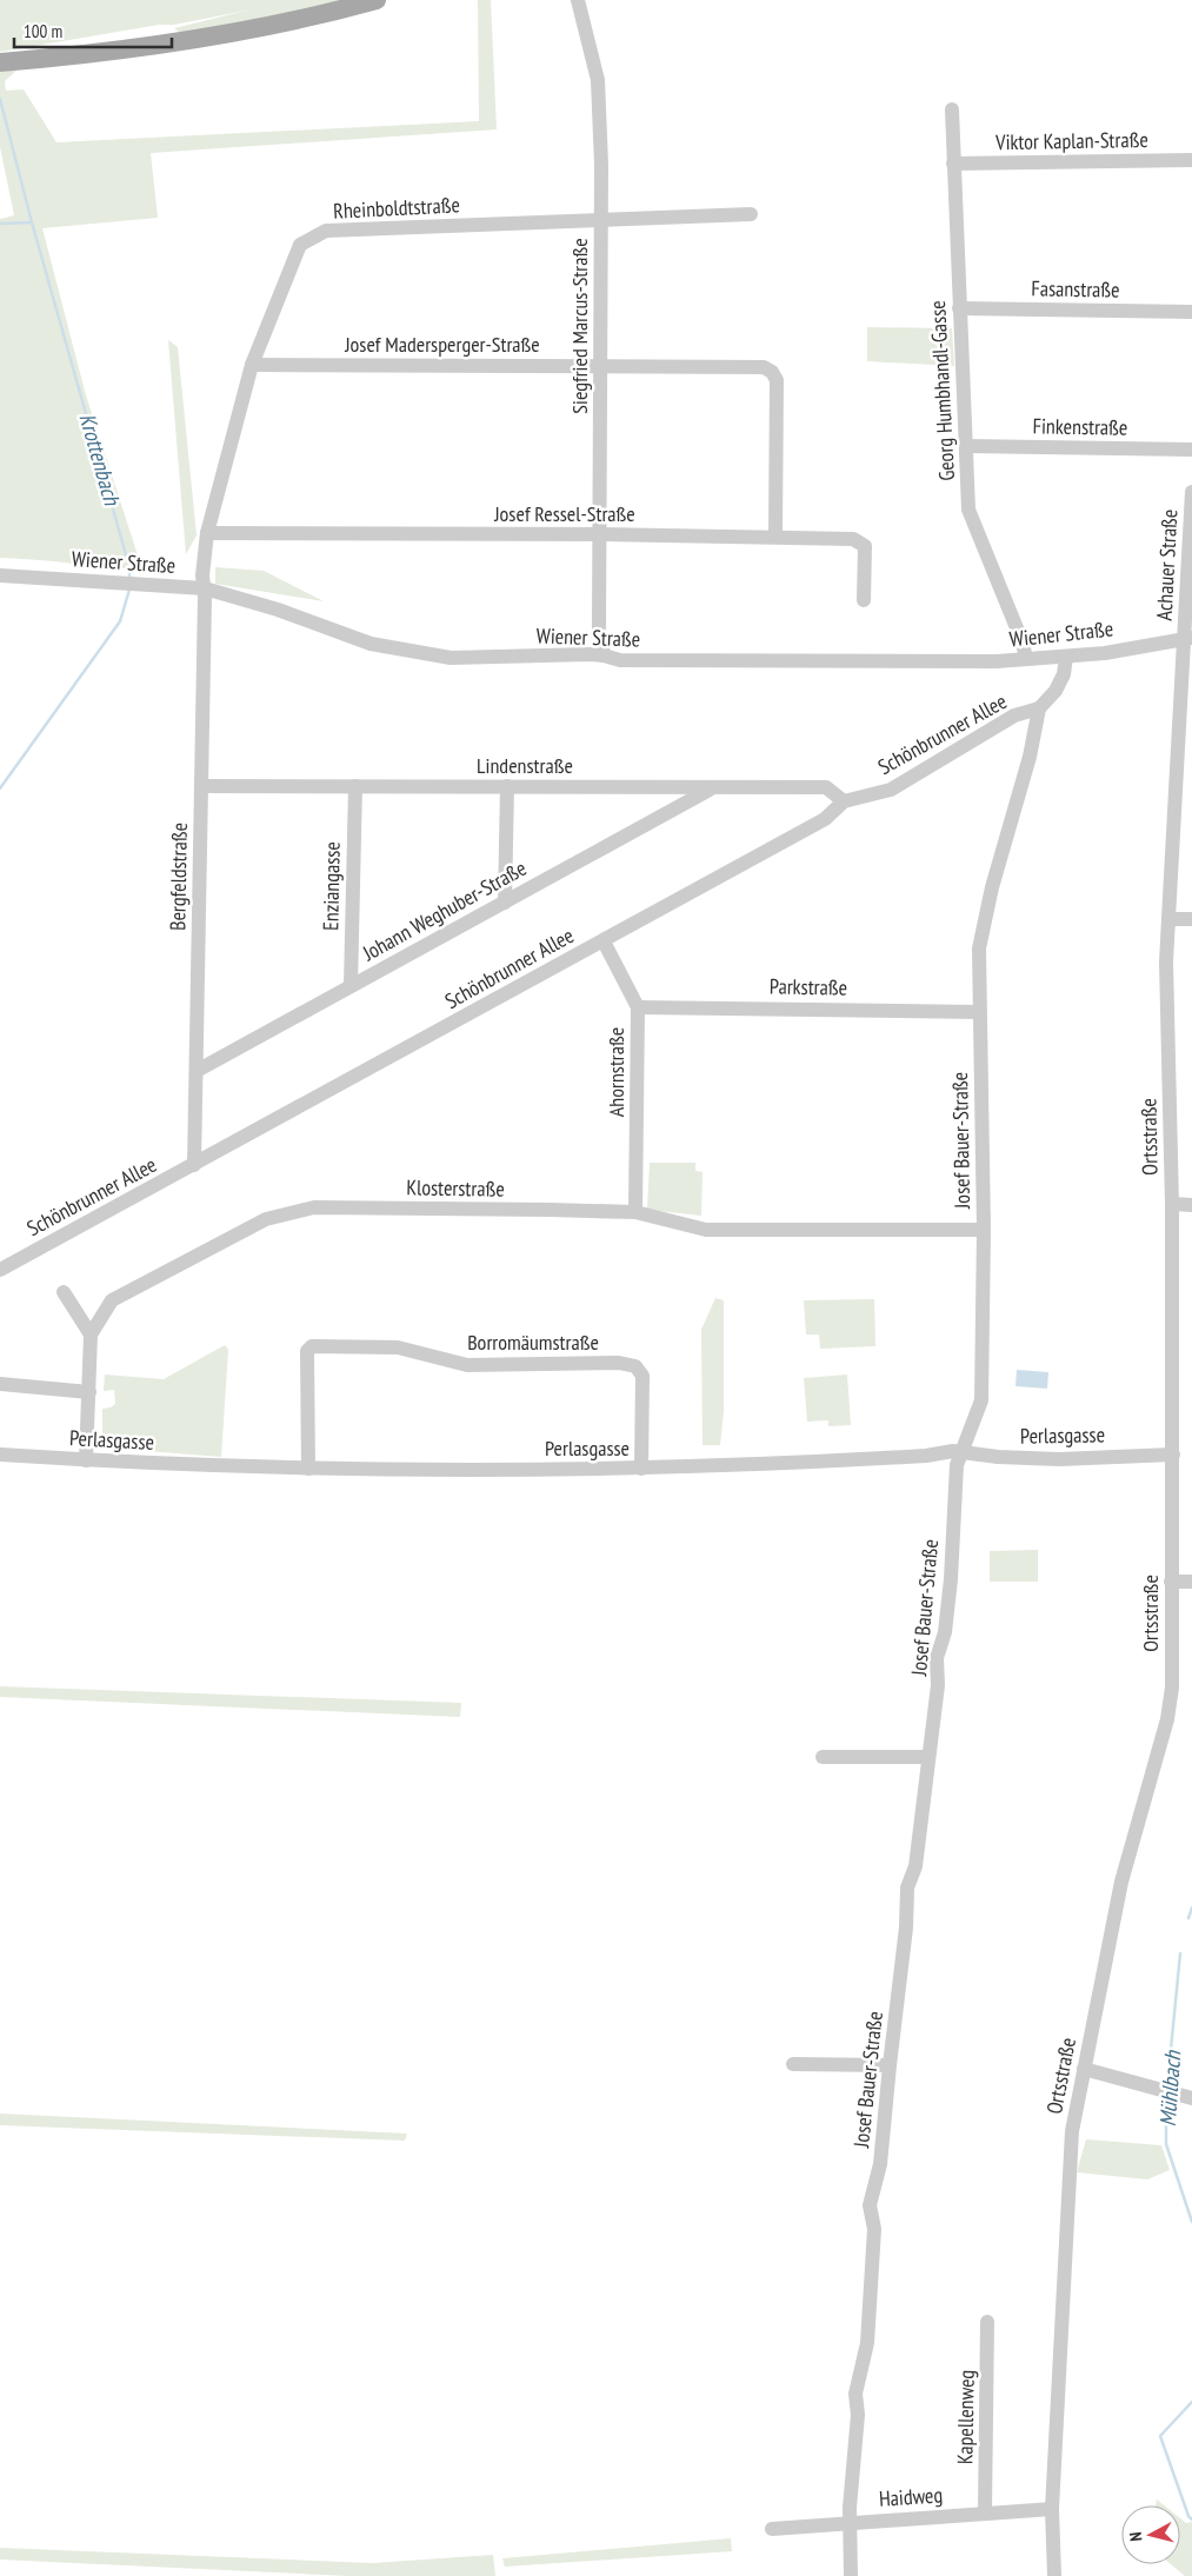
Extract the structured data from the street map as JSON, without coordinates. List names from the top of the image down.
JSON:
{
  "streets": {
    "street": [
      "Viktor Kaplan-Straße",
      "Rheinboldtstraße",
      "Fasanstraße",
      "Siegfried Marcus-Straße",
      "Josef Madersperger-Straße",
      "Georg Humbhandl-Gasse",
      "Finkenstraße",
      "Josef Ressel-Straße",
      "Wiener Straße",
      "Achauer Straße",
      "Schönbrunner Allee",
      "Lindenstraße",
      "Bergfeldstraße",
      "Enziangasse",
      "Johann Weghuber-Straße",
      "Parkstraße",
      "Ahornstraße",
      "Ortsstraße",
      "Josef Bauer-Straße",
      "Klosterstraße",
      "Borromäumstraße",
      "Perlasgasse",
      "Kapellenweg",
      "Haidweg"
    ]
  },
  "crossings": [
    ["Viktor Kaplan-Straße", "Georg Humbhandl-Gasse"],
    ["Rheinboldtstraße", "Siegfried Marcus-Straße"],
    ["Rheinboldtstraße", "Josef Madersperger-Straße"],
    ["Rheinboldtstraße", "Josef Ressel-Straße"],
    ["Rheinboldtstraße", "Wiener Straße"],
    ["Rheinboldtstraße", "Bergfeldstraße"],
    ["Fasanstraße", "Georg Humbhandl-Gasse"],
    ["Siegfried Marcus-Straße", "Josef Madersperger-Straße"],
    ["Siegfried Marcus-Straße", "Josef Ressel-Straße"],
    ["Siegfried Marcus-Straße", "Wiener Straße"],
    ["Josef Madersperger-Straße", "Josef Ressel-Straße"],
    ["Georg Humbhandl-Gasse", "Finkenstraße"],
    ["Georg Humbhandl-Gasse", "Wiener Straße"],
    ["Wiener Straße", "Achauer Straße"],
    ["Wiener Straße", "Bergfeldstraße"],
    ["Wiener Straße", "Ortsstraße"],
    ["Achauer Straße", "Ortsstraße"],
    ["Schönbrunner Allee", "Lindenstraße"],
    ["Schönbrunner Allee", "Bergfeldstraße"],
    ["Schönbrunner Allee", "Ahornstraße"],
    ["Schönbrunner Allee", "Josef Bauer-Straße"],
    ["Lindenstraße", "Bergfeldstraße"],
    ["Lindenstraße", "Enziangasse"],
    ["Lindenstraße", "Johann Weghuber-Straße"],
    ["Bergfeldstraße", "Johann Weghuber-Straße"],
    ["Enziangasse", "Johann Weghuber-Straße"],
    ["Parkstraße", "Ahornstraße"],
    ["Parkstraße", "Josef Bauer-Straße"],
    ["Ahornstraße", "Klosterstraße"],
    ["Ortsstraße", "Perlasgasse"],
    ["Ortsstraße", "Haidweg"],
    ["Josef Bauer-Straße", "Klosterstraße"],
    ["Josef Bauer-Straße", "Perlasgasse"],
    ["Josef Bauer-Straße", "Haidweg"],
    ["Borromäumstraße", "Perlasgasse"],
    ["Kapellenweg", "Haidweg"]
  ],
  "water": ["Krottenbach", "Mühlbach"],
  "scale_bar": "100 m",
  "north": "left"
}
